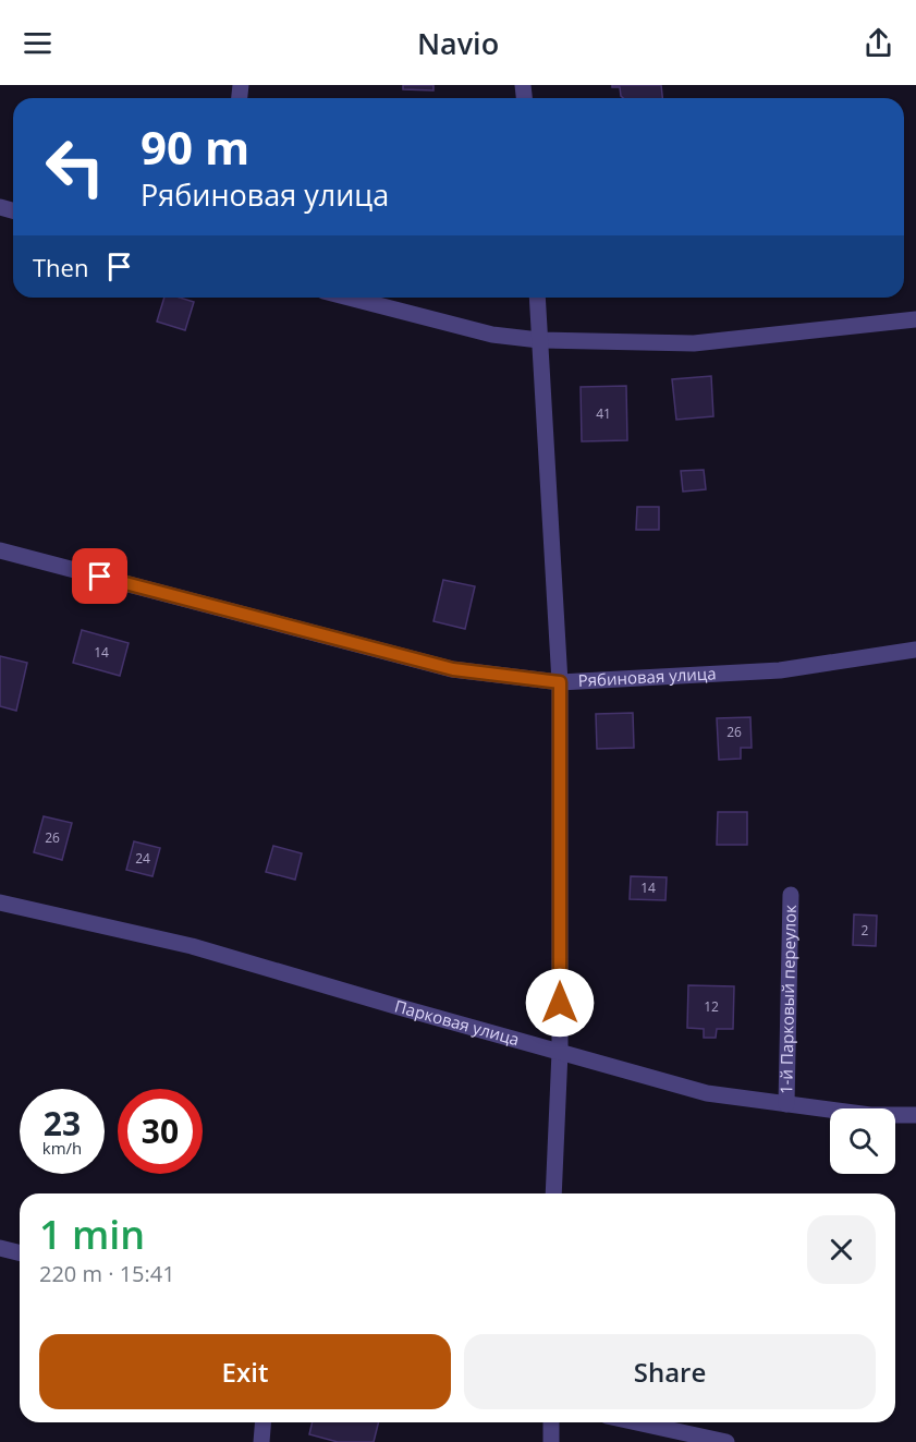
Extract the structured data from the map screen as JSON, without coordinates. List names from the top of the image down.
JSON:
{
  "streets": {
    "street": ["Рябиновая улица", "1-й Парковый переулок", "Парковая улица"]
  },
  "crossings": [
    ["1-й Парковый переулок", "Парковая улица"]
  ],
  "house_numbers": [
    "41",
    "14",
    "26",
    "26",
    "24",
    "14",
    "2",
    "12"
  ],
  "page": {
    "header": "Navio",
    "turn": ["90 m", "Рябиновая улица"],
    "then": "Then",
    "speed": "23 km/h",
    "limit": "30",
    "heading": ["1 min", "220 m · 15:41"],
    "buttons": ["Exit", "Share"]
  }
}
